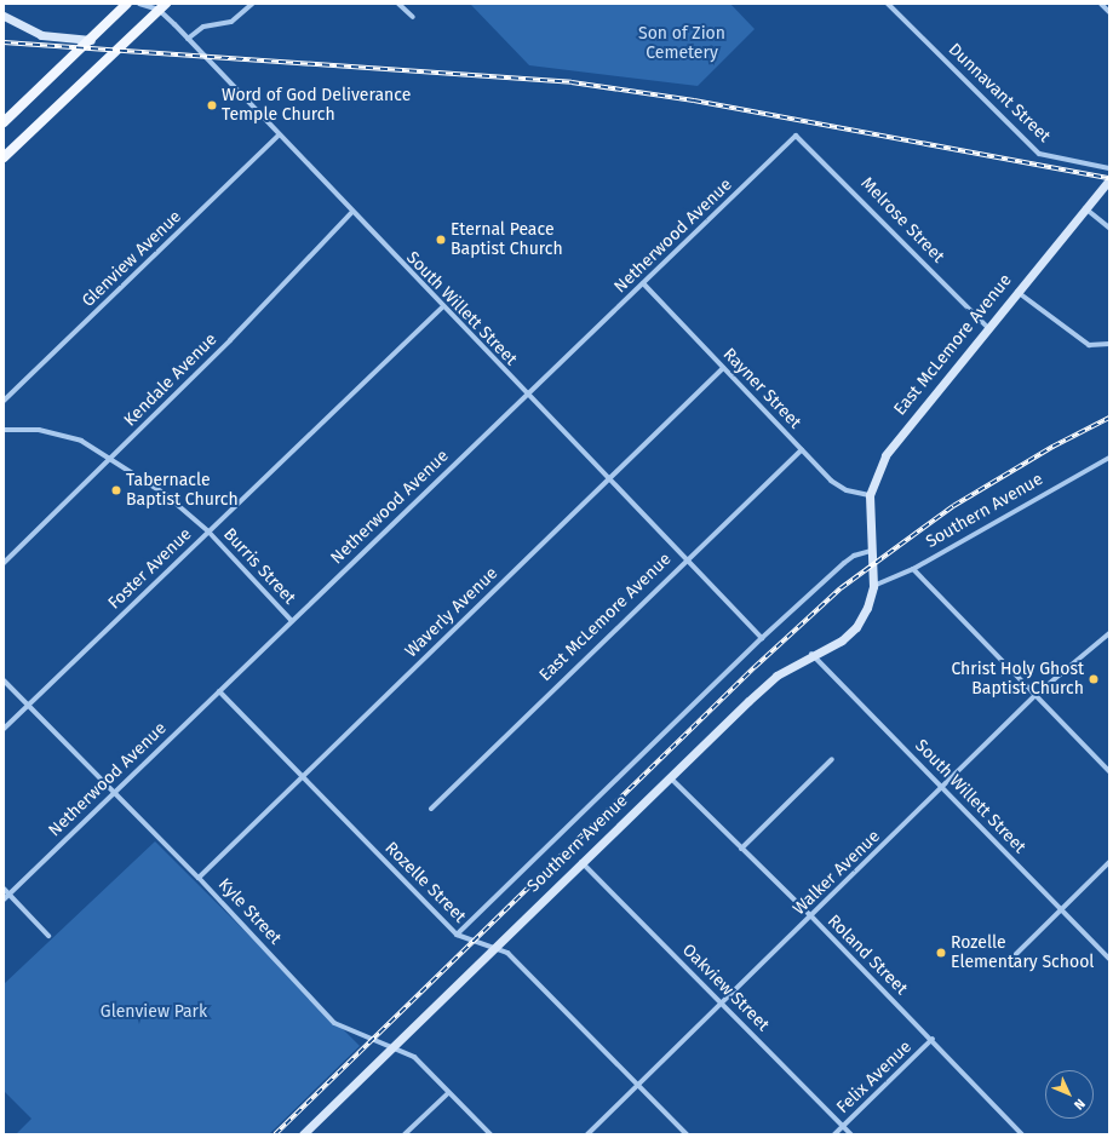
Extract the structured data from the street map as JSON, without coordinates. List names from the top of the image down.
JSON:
{
  "streets": {
    "main road": ["East McLemore Avenue", "Southern Avenue"],
    "street": [
      "Dunnavant Street",
      "Melrose Street",
      "Netherwood Avenue",
      "Glenview Avenue",
      "South Willett Street",
      "Kendale Avenue",
      "Rayner Street",
      "Burris Street",
      "Foster Avenue",
      "Waverly Avenue",
      "Walker Avenue",
      "Rozelle Street",
      "Kyle Street",
      "Roland Street",
      "Oakview Street",
      "Felix Avenue"
    ]
  },
  "crossings": [
    ["Melrose Street", "Netherwood Avenue"],
    ["Melrose Street", "East McLemore Avenue"],
    ["Netherwood Avenue", "South Willett Street"],
    ["Netherwood Avenue", "Rayner Street"],
    ["Netherwood Avenue", "Burris Street"],
    ["Netherwood Avenue", "Rozelle Street"],
    ["Netherwood Avenue", "Kyle Street"],
    ["Glenview Avenue", "South Willett Street"],
    ["South Willett Street", "East McLemore Avenue"],
    ["South Willett Street", "Kendale Avenue"],
    ["South Willett Street", "Southern Avenue"],
    ["South Willett Street", "Foster Avenue"],
    ["South Willett Street", "Waverly Avenue"],
    ["South Willett Street", "Walker Avenue"],
    ["East McLemore Avenue", "Rayner Street"],
    ["East McLemore Avenue", "Southern Avenue"],
    ["Kendale Avenue", "Burris Street"],
    ["Rayner Street", "Waverly Avenue"],
    ["Southern Avenue", "Rozelle Street"],
    ["Southern Avenue", "Kyle Street"],
    ["Southern Avenue", "Roland Street"],
    ["Southern Avenue", "Oakview Street"],
    ["Burris Street", "Foster Avenue"],
    ["Foster Avenue", "Kyle Street"],
    ["Waverly Avenue", "Rozelle Street"],
    ["Waverly Avenue", "Kyle Street"],
    ["Walker Avenue", "Rozelle Street"],
    ["Walker Avenue", "Roland Street"],
    ["Walker Avenue", "Oakview Street"],
    ["Roland Street", "Felix Avenue"],
    ["Oakview Street", "Felix Avenue"]
  ],
  "parks": ["Son of Zion Cemetery", "Glenview Park"],
  "places": [
    "Word of God Deliverance Temple Church",
    "Eternal Peace Baptist Church",
    "Tabernacle Baptist Church",
    "Christ Holy Ghost Baptist Church",
    "Rozelle Elementary School"
  ],
  "north": "bottom right"
}
